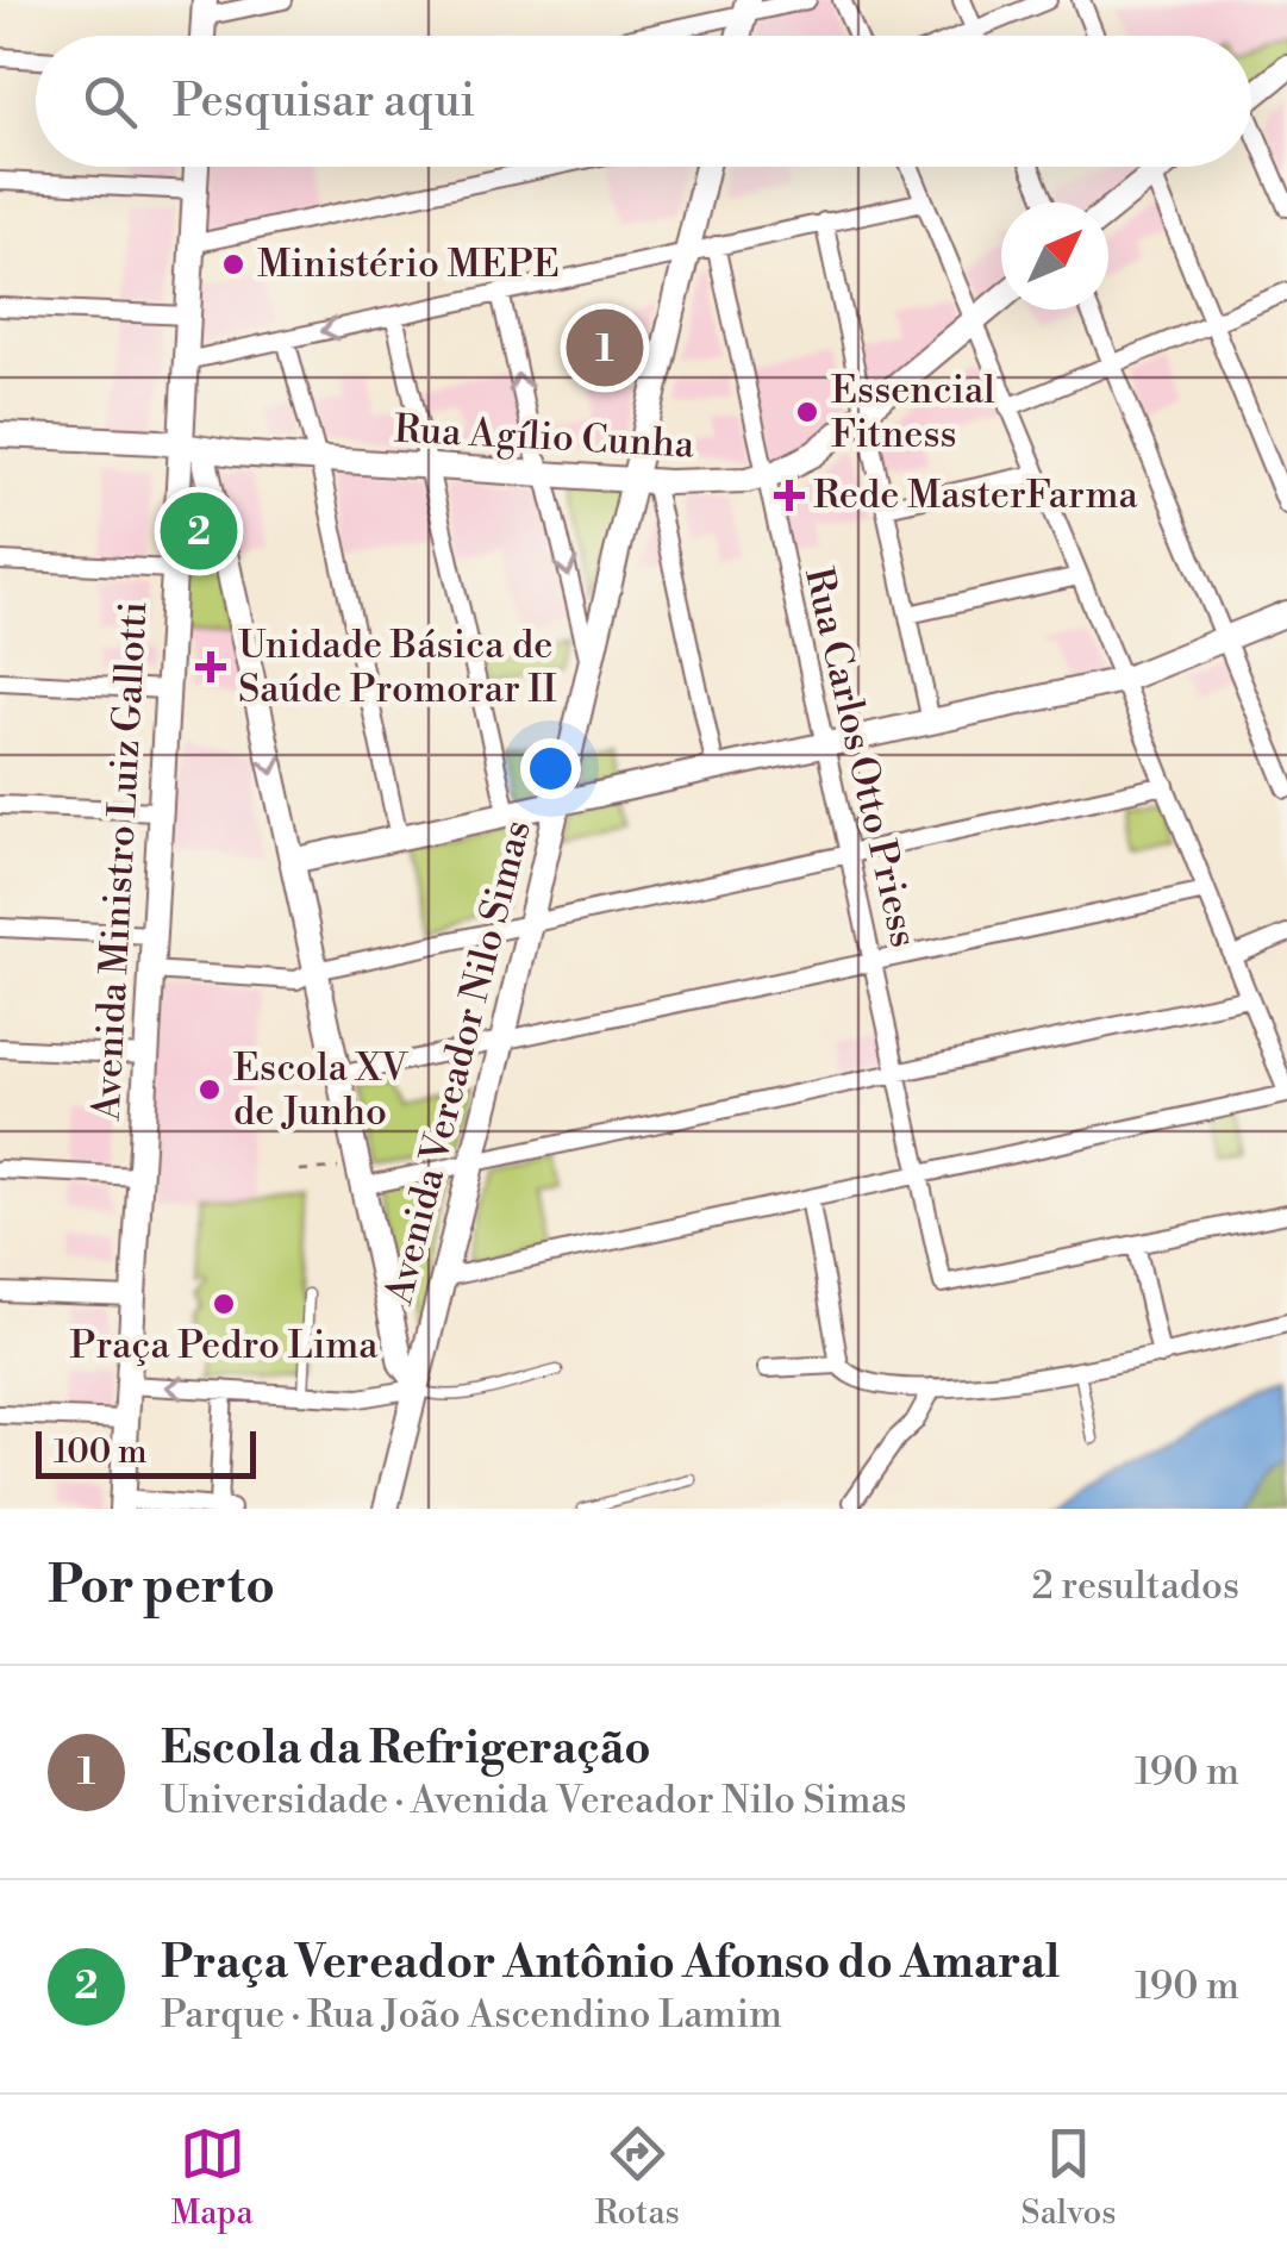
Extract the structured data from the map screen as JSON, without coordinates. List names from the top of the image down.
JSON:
{
  "streets": {
    "street": [
      "Rua Agílio Cunha",
      "Rua Carlos Otto Priess",
      "Avenida Ministro Luiz Gallotti",
      "Avenida Vereador Nilo Simas"
    ]
  },
  "crossings": [
    ["Rua Agílio Cunha", "Rua Carlos Otto Priess"],
    ["Rua Agílio Cunha", "Avenida Ministro Luiz Gallotti"],
    ["Rua Agílio Cunha", "Avenida Vereador Nilo Simas"]
  ],
  "places": {
    "other": [
      "Ministério MEPE",
      "Essencial Fitness",
      "Escola XV de Junho",
      "Praça Pedro Lima"
    ],
    "health": ["Rede MasterFarma", "Unidade Básica de Saúde Promorar II"]
  },
  "scale_bar": "100 m",
  "north": "top right",
  "page": {
    "search": "Pesquisar aqui",
    "pins": ["1", "2"],
    "scale": "100 m",
    "heading": ["Por perto", "2 resultados"],
    "list": [
      {
        "mark": "1",
        "name": "Escola da Refrigeração",
        "note": "Universidade · Avenida Vereador Nilo Simas",
        "value": "190 m"
      },
      {
        "mark": "2",
        "name": "Praça Vereador Antônio Afonso do Amaral",
        "note": "Parque · Rua João Ascendino Lamim",
        "value": "190 m"
      }
    ],
    "nav": ["Mapa", "Rotas", "Salvos"]
  }
}
